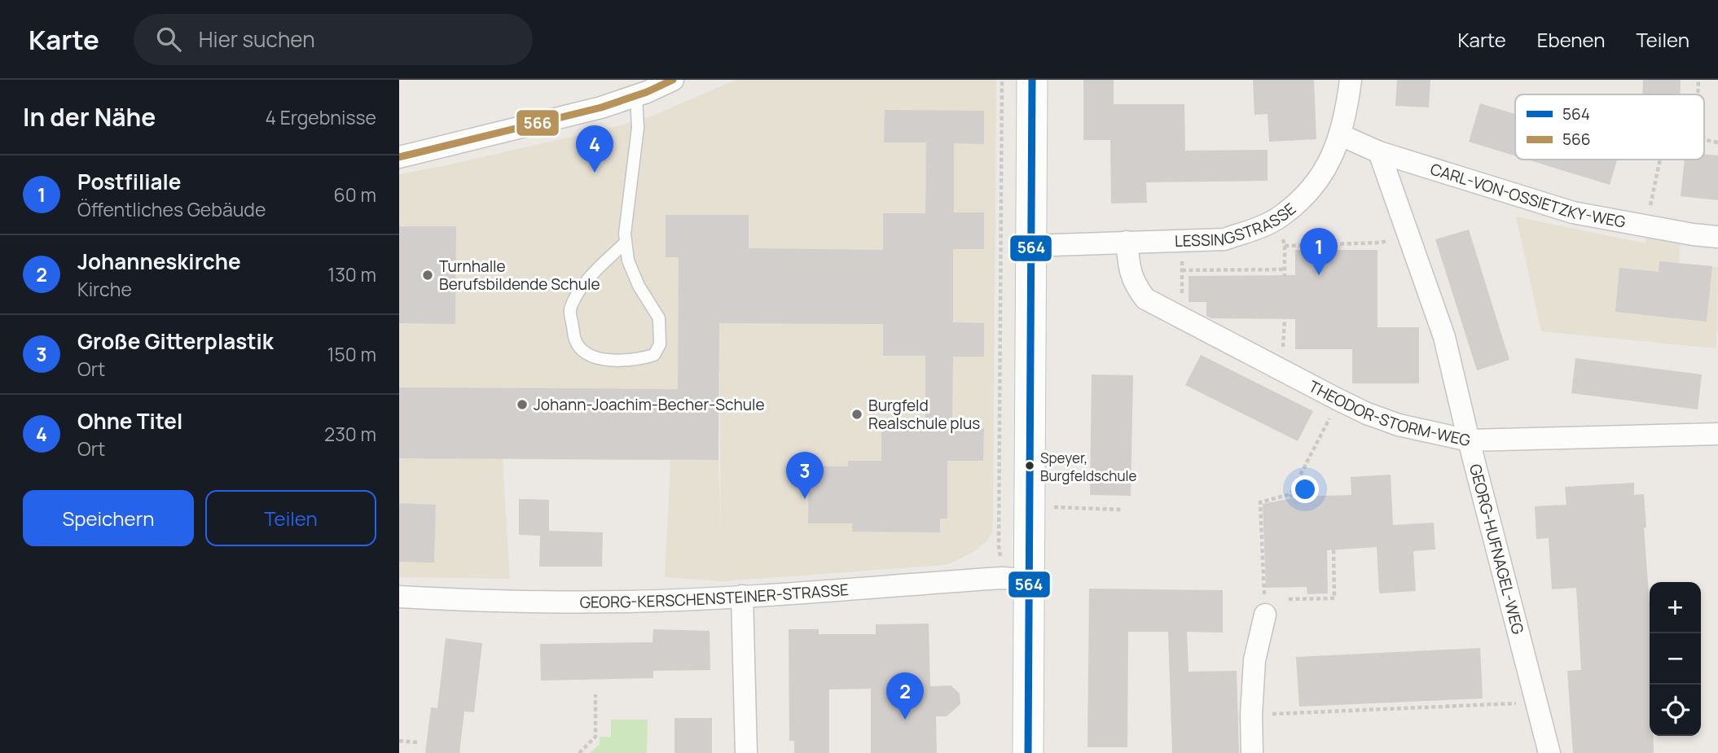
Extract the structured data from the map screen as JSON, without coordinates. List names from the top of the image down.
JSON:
{
  "streets": {
    "street": [
      "CARL-VON-OSSIETZKY-WEG",
      "LESSINGSTRASSE",
      "THEODOR-STORM-WEG",
      "GEORG-HUFNAGEL-WEG",
      "GEORG-KERSCHENSTEINER-STRASSE"
    ]
  },
  "crossings": [
    ["CARL-VON-OSSIETZKY-WEG", "LESSINGSTRASSE"],
    ["CARL-VON-OSSIETZKY-WEG", "GEORG-HUFNAGEL-WEG"],
    ["LESSINGSTRASSE", "THEODOR-STORM-WEG"],
    ["THEODOR-STORM-WEG", "GEORG-HUFNAGEL-WEG"]
  ],
  "places": [
    "Turnhalle Berufsbildende Schule",
    "Johann-Joachim-Becher-Schule",
    "Burgfeld Realschule plus",
    "Speyer, Burgfeldschule"
  ],
  "lines": ["transit line 564", "transit line 566"],
  "legend": ["564", "566"],
  "page": {
    "header": "Karte",
    "search": "Hier suchen",
    "nav": ["Karte", "Ebenen", "Teilen"],
    "heading": ["In der Nähe", "4 Ergebnisse"],
    "pins": [
      "4",
      "1",
      "3",
      "2"
    ],
    "list": [
      {
        "mark": "1",
        "name": "Postfiliale",
        "note": "Öffentliches Gebäude",
        "value": "60 m"
      },
      {
        "mark": "2",
        "name": "Johanneskirche",
        "note": "Kirche",
        "value": "130 m"
      },
      {
        "mark": "3",
        "name": "Große Gitterplastik",
        "note": "Ort",
        "value": "150 m"
      },
      {
        "mark": "4",
        "name": "Ohne Titel",
        "note": "Ort",
        "value": "230 m"
      }
    ],
    "buttons": ["Speichern", "Teilen"],
    "map_buttons": ["+", "−"]
  }
}
